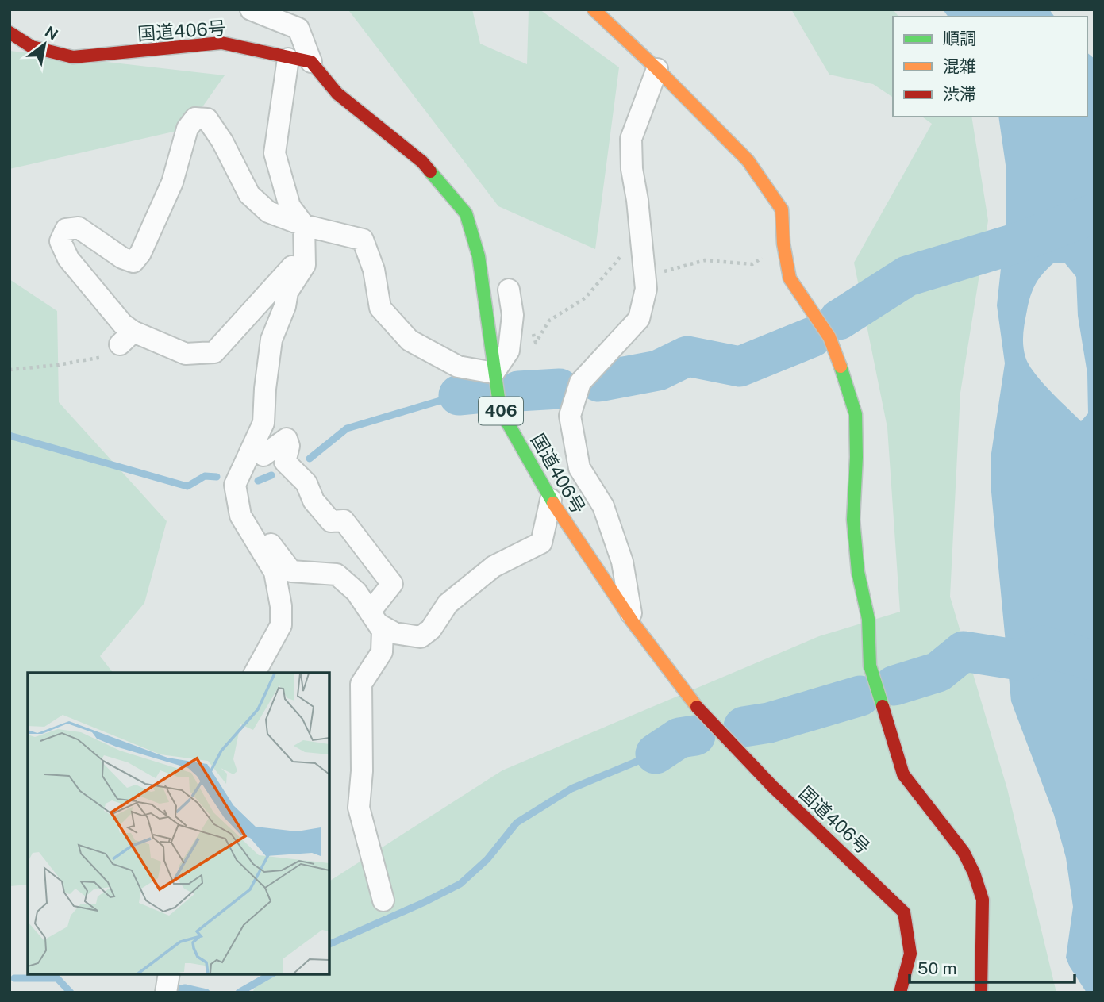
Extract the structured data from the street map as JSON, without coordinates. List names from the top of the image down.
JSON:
{
  "streets": {
    "main road": ["国道406号", "406"]
  },
  "legend": ["順調", "混雑", "渋滞"],
  "scale_bar": "50 m",
  "north": "top right"
}
